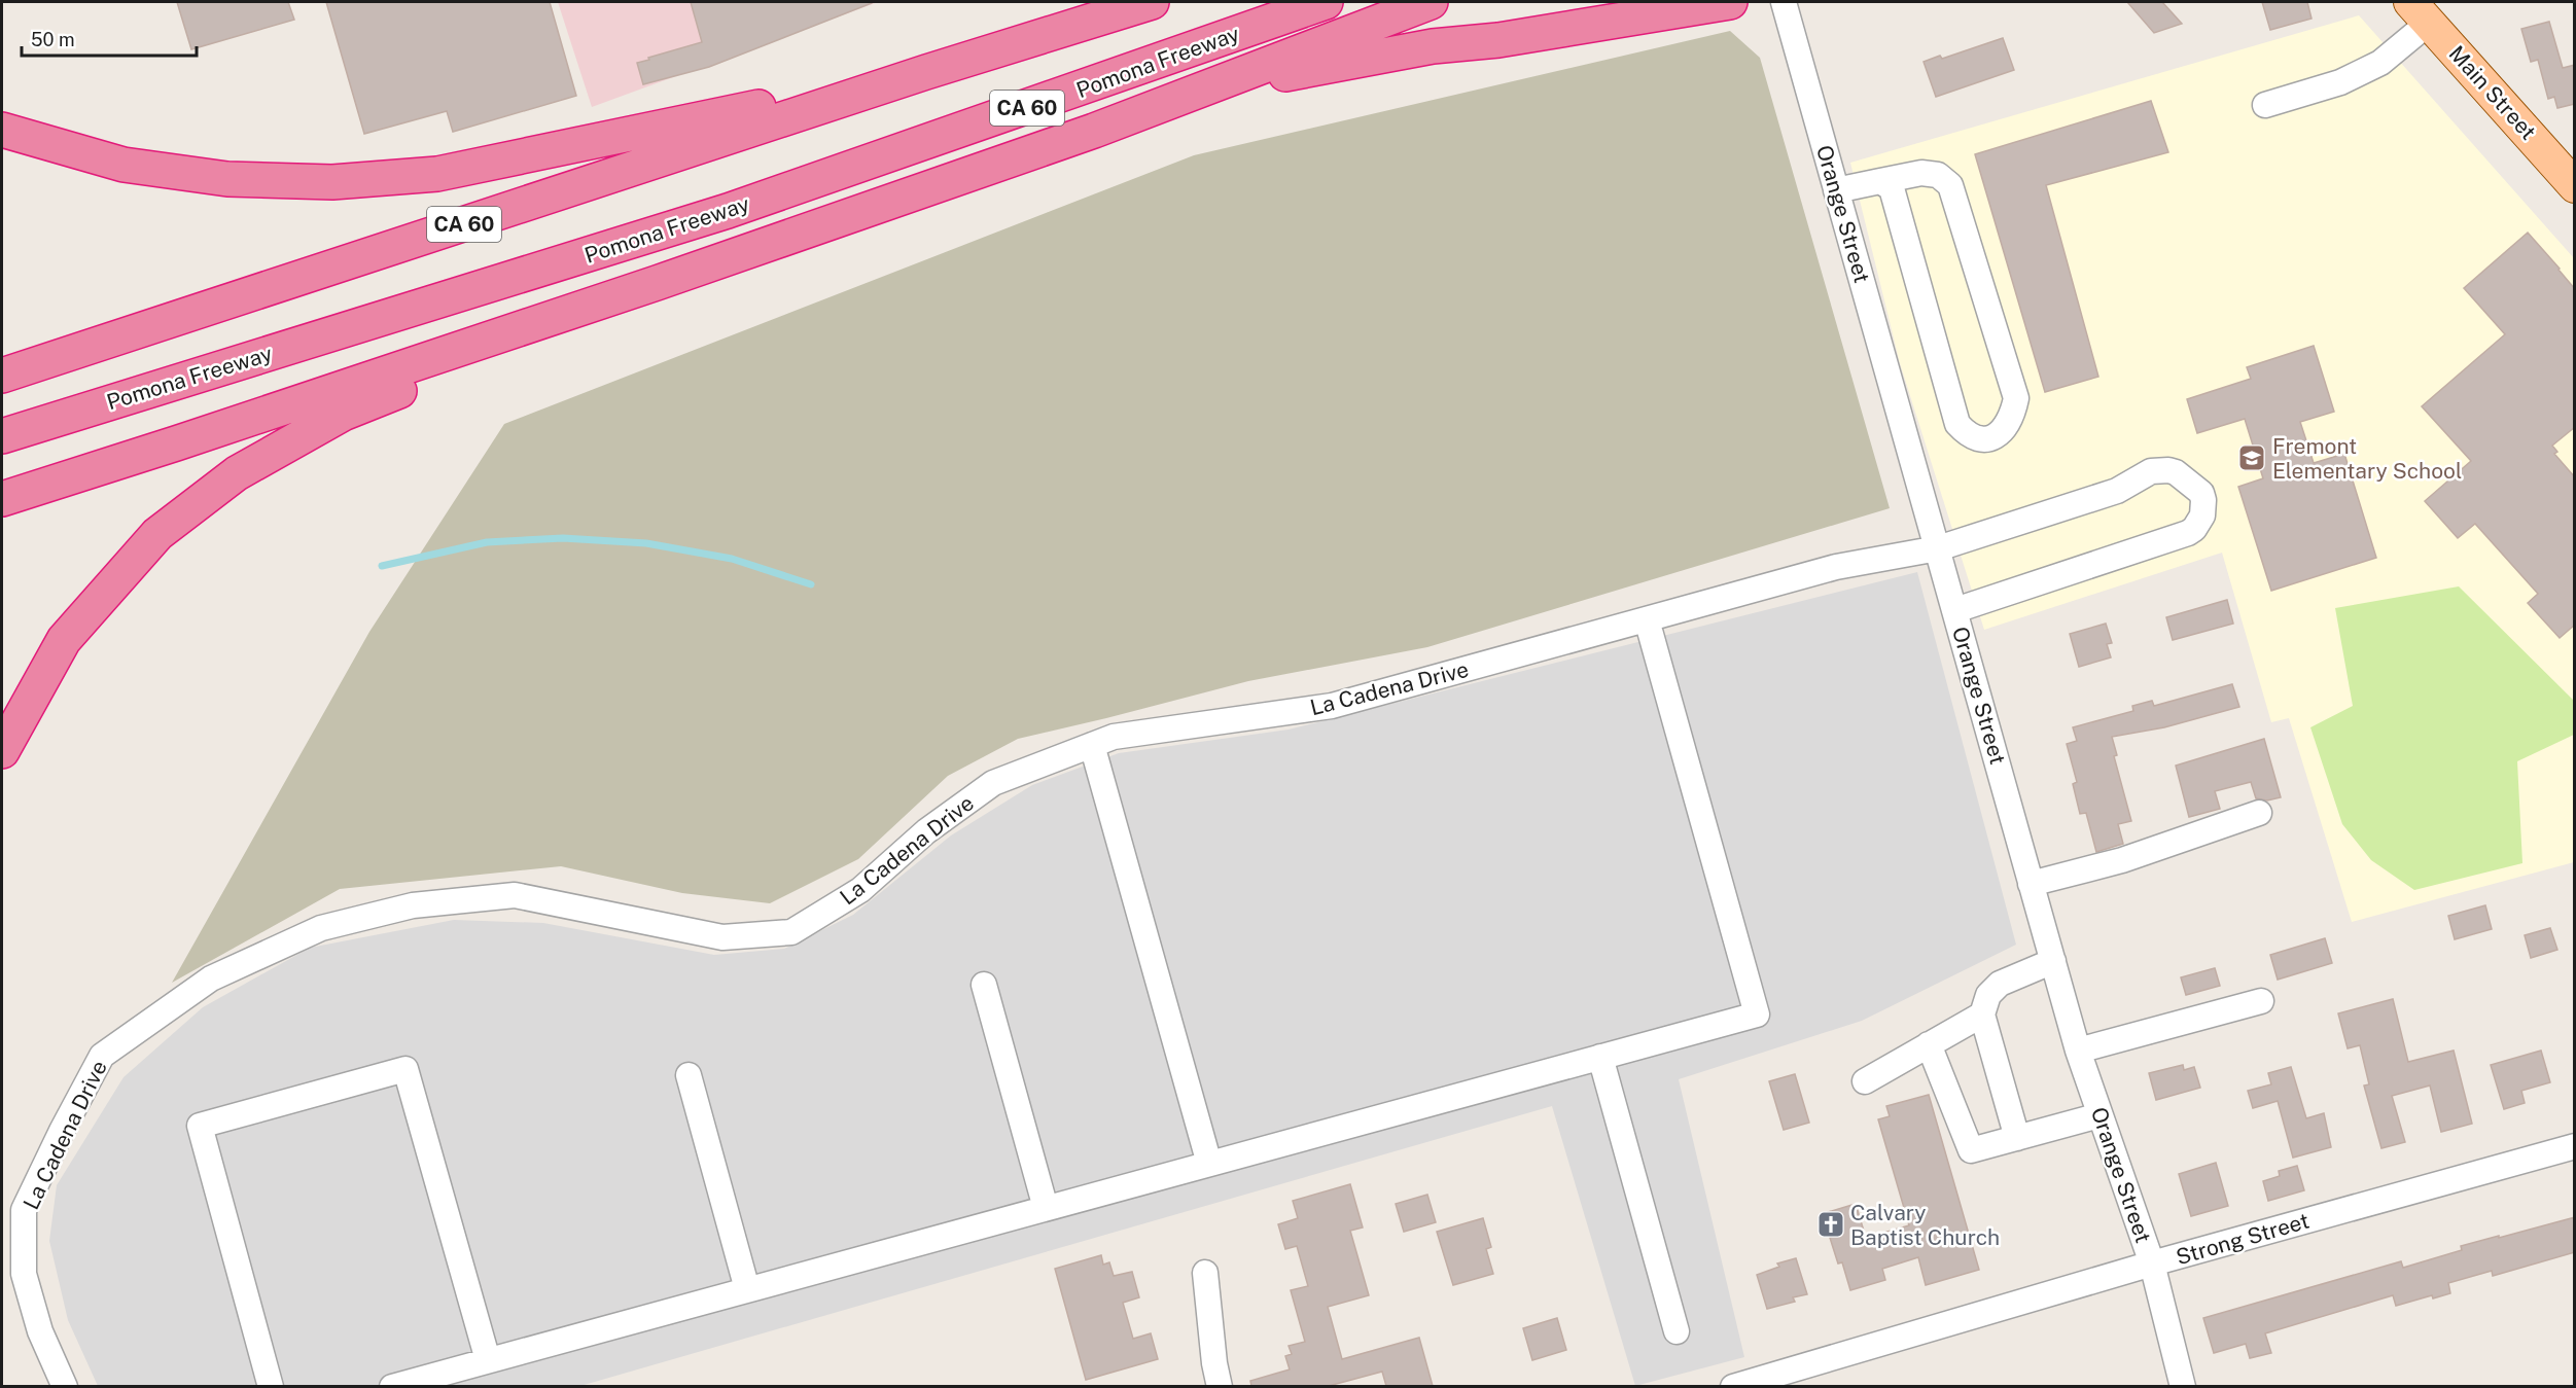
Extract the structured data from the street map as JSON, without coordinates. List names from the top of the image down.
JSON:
{
  "streets": {
    "highway": ["Pomona Freeway", "CA 60"],
    "main road": ["Main Street"],
    "street": ["Orange Street", "La Cadena Drive", "Strong Street"]
  },
  "crossings": [
    ["Orange Street", "La Cadena Drive"],
    ["Orange Street", "Strong Street"]
  ],
  "places": {
    "school or university": ["Fremont Elementary School"],
    "church": ["Calvary Baptist Church"]
  },
  "scale_bar": "50 m"
}
